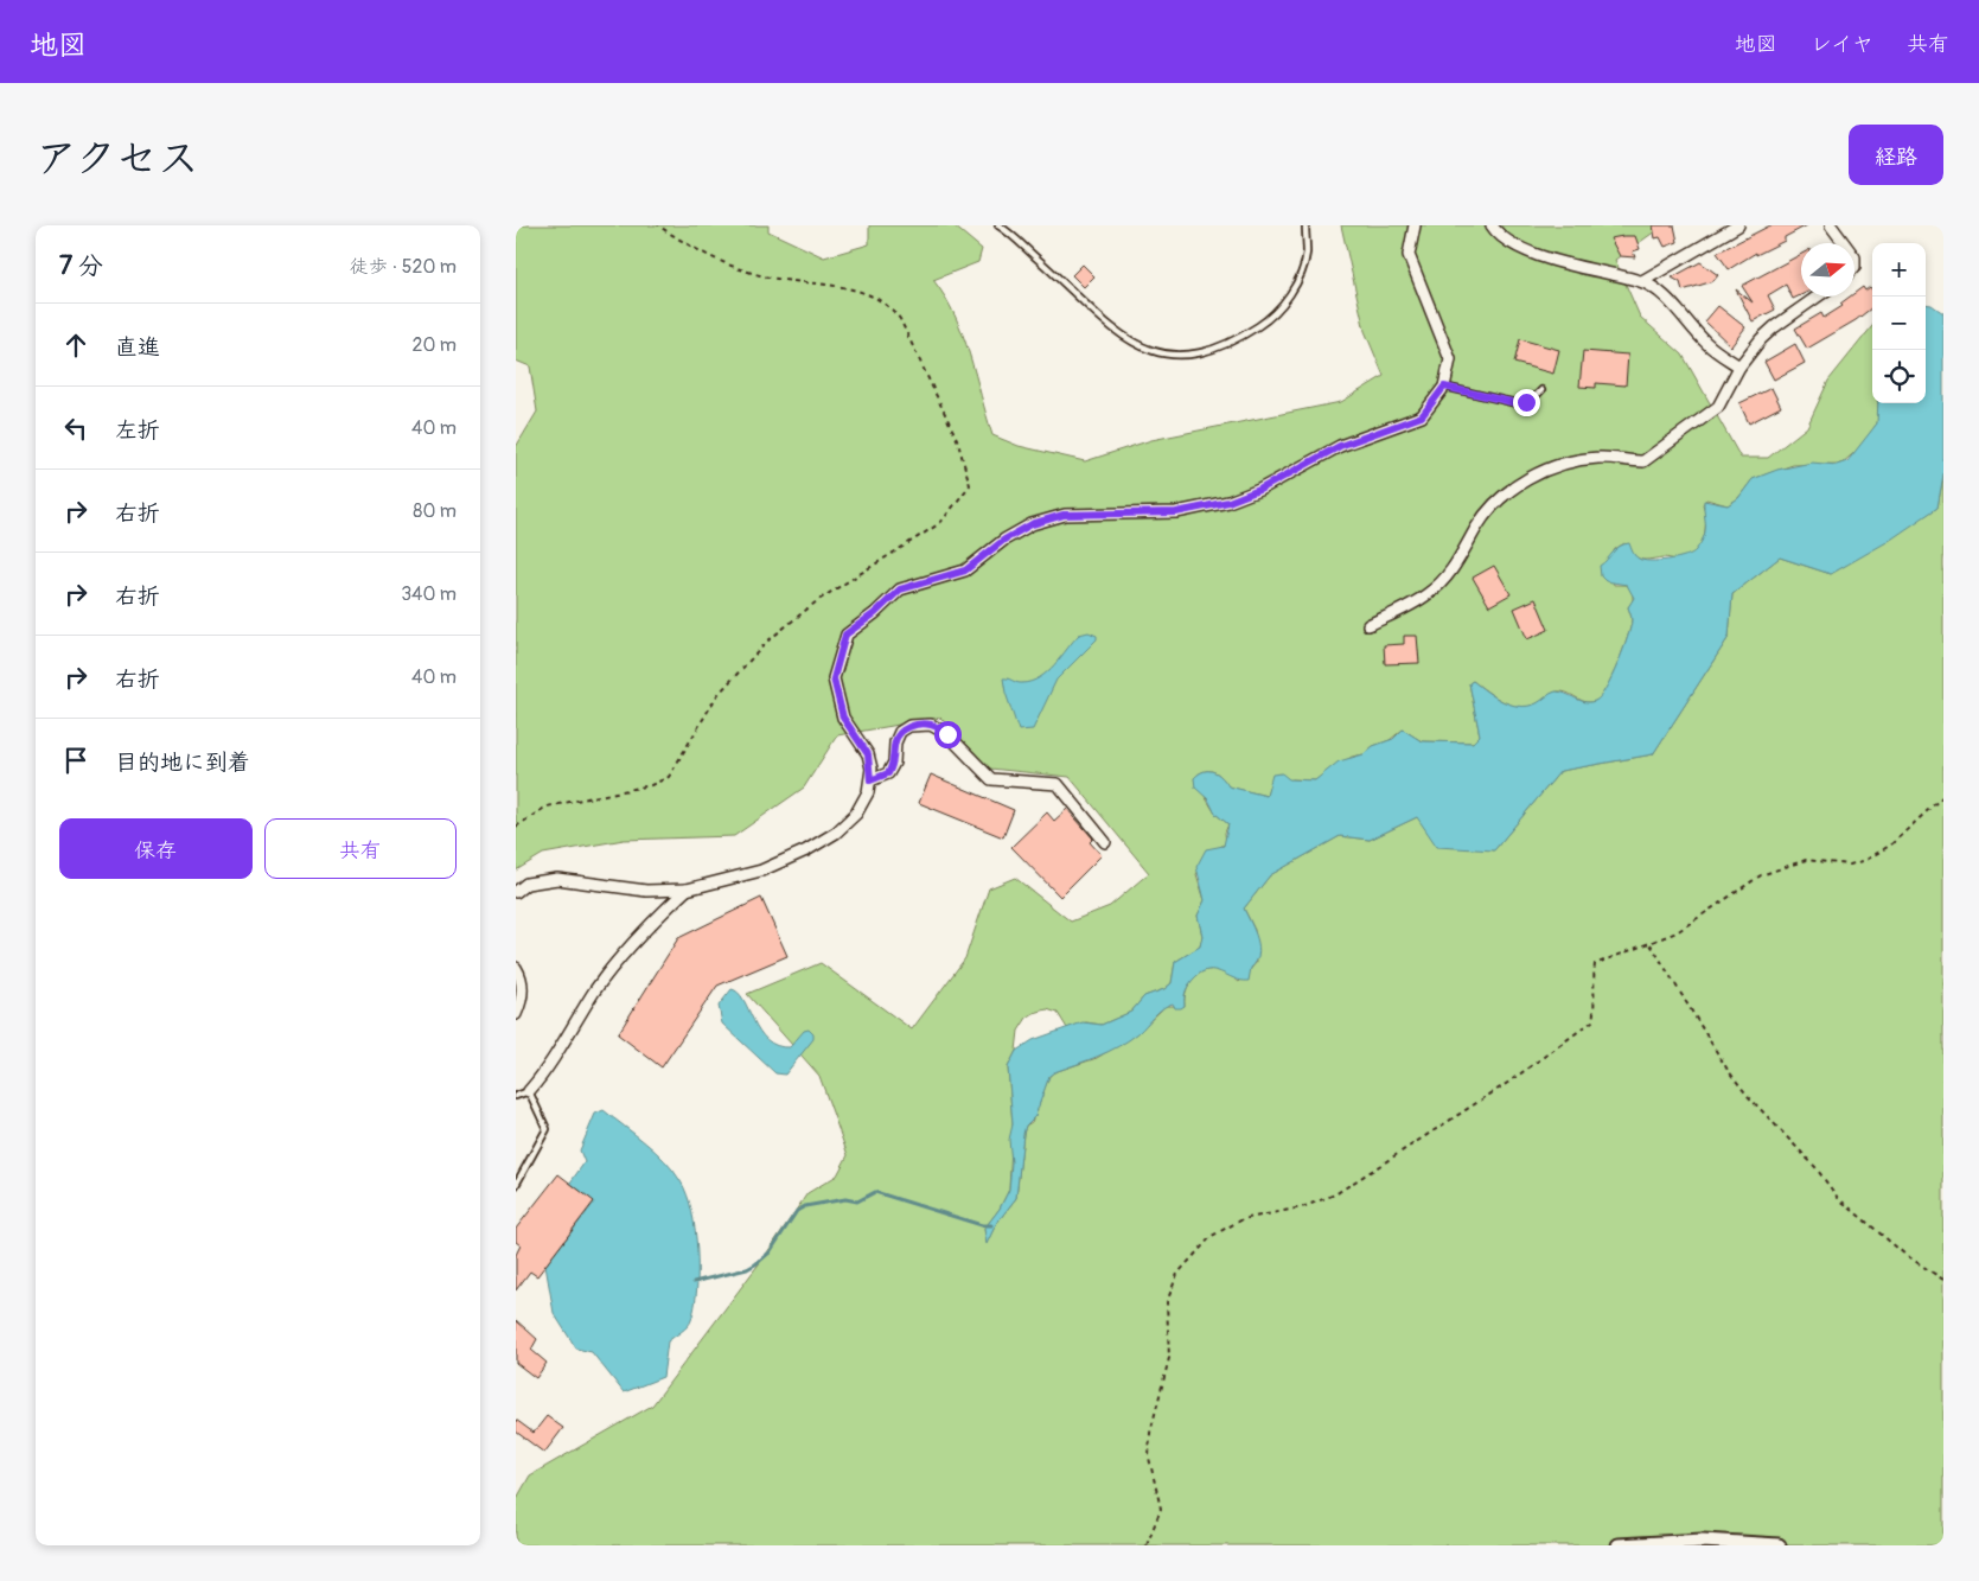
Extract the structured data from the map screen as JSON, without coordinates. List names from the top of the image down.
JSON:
{
  "north": "right",
  "page": {
    "header": "地図",
    "nav": ["地図", "レイヤ", "共有"],
    "title": "アクセス",
    "buttons": [
      "経路",
      ["保存", "共有"]
    ],
    "heading": ["7 分", "徒歩 · 520 m"],
    "map_buttons": ["+", "−"],
    "list": [
      ["直進", "20 m"],
      ["左折", "40 m"],
      ["右折", "80 m"],
      ["右折", "340 m"],
      ["右折", "40 m"],
      "目的地に到着"
    ]
  }
}
